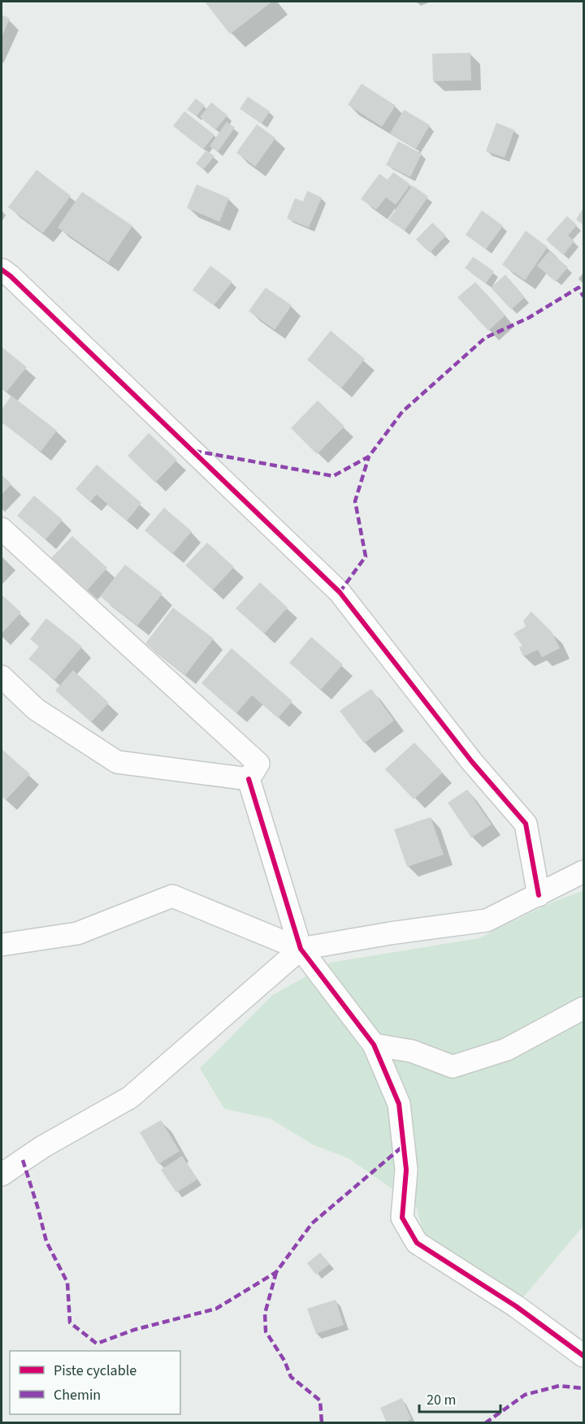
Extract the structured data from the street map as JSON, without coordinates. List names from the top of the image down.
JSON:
{
  "legend": ["Piste cyclable", "Chemin"],
  "scale_bar": "20 m"
}
